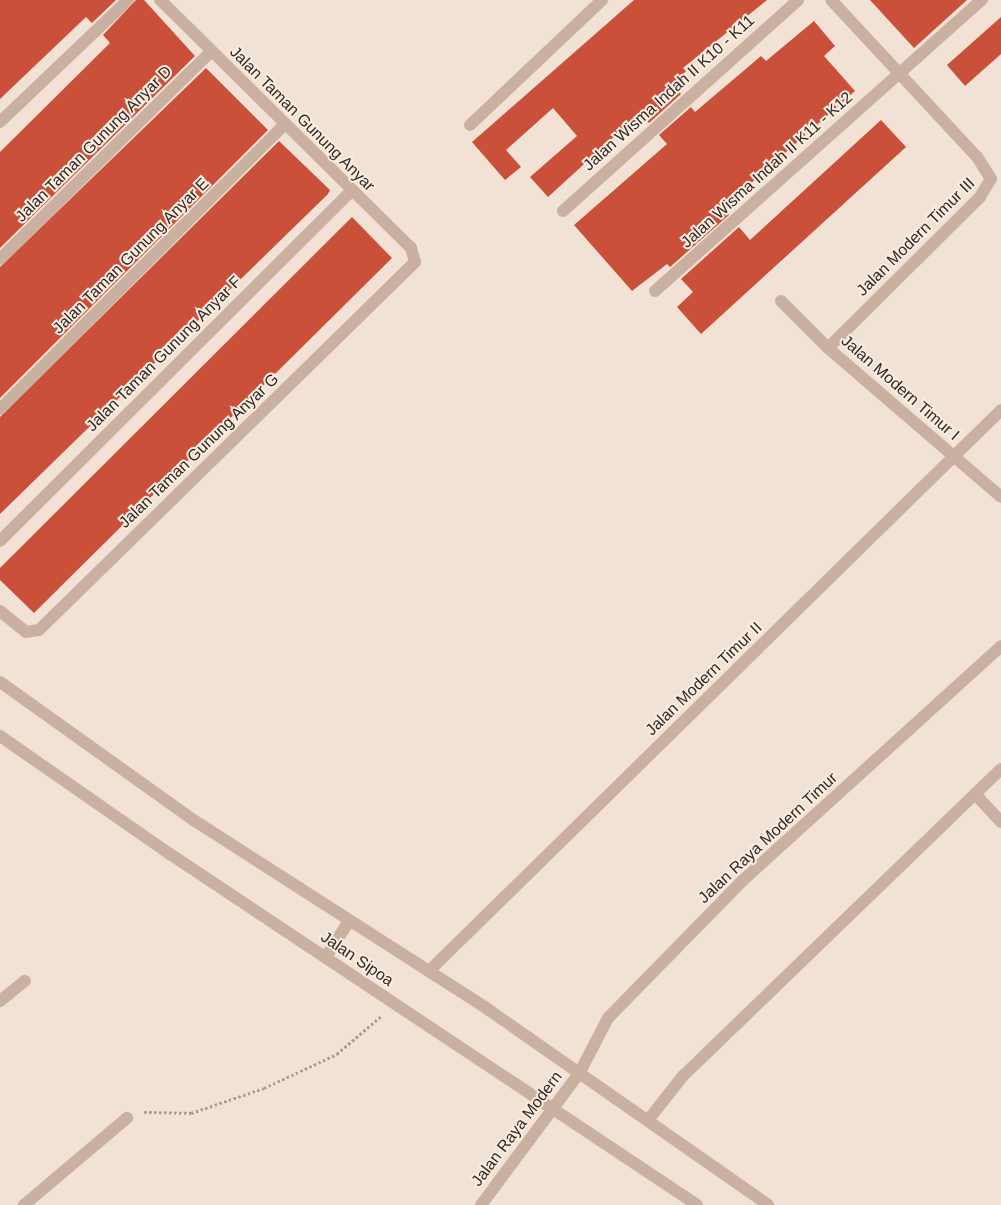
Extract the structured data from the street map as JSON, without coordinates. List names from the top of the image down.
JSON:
{
  "streets": {
    "street": [
      "Jalan Wisma Indah II K10 - K11",
      "Jalan Taman Gunung Anyar",
      "Jalan Taman Gunung Anyar D",
      "Jalan Wisma Indah II K11 - K12",
      "Jalan Modern Timur III",
      "Jalan Taman Gunung Anyar E",
      "Jalan Taman Gunung Anyar F",
      "Jalan Modern Timur I",
      "Jalan Taman Gunung Anyar G",
      "Jalan Modern Timur II",
      "Jalan Raya Modern Timur",
      "Jalan Sipoa",
      "Jalan Raya Modern"
    ]
  },
  "crossings": [
    ["Jalan Taman Gunung Anyar", "Jalan Taman Gunung Anyar D"],
    ["Jalan Taman Gunung Anyar", "Jalan Taman Gunung Anyar E"],
    ["Jalan Taman Gunung Anyar", "Jalan Taman Gunung Anyar F"],
    ["Jalan Taman Gunung Anyar", "Jalan Taman Gunung Anyar G"],
    ["Jalan Wisma Indah II K11 - K12", "Jalan Modern Timur III"],
    ["Jalan Modern Timur III", "Jalan Modern Timur I"],
    ["Jalan Modern Timur I", "Jalan Modern Timur II"],
    ["Jalan Raya Modern Timur", "Jalan Raya Modern"],
    ["Jalan Sipoa", "Jalan Raya Modern"]
  ]
}
